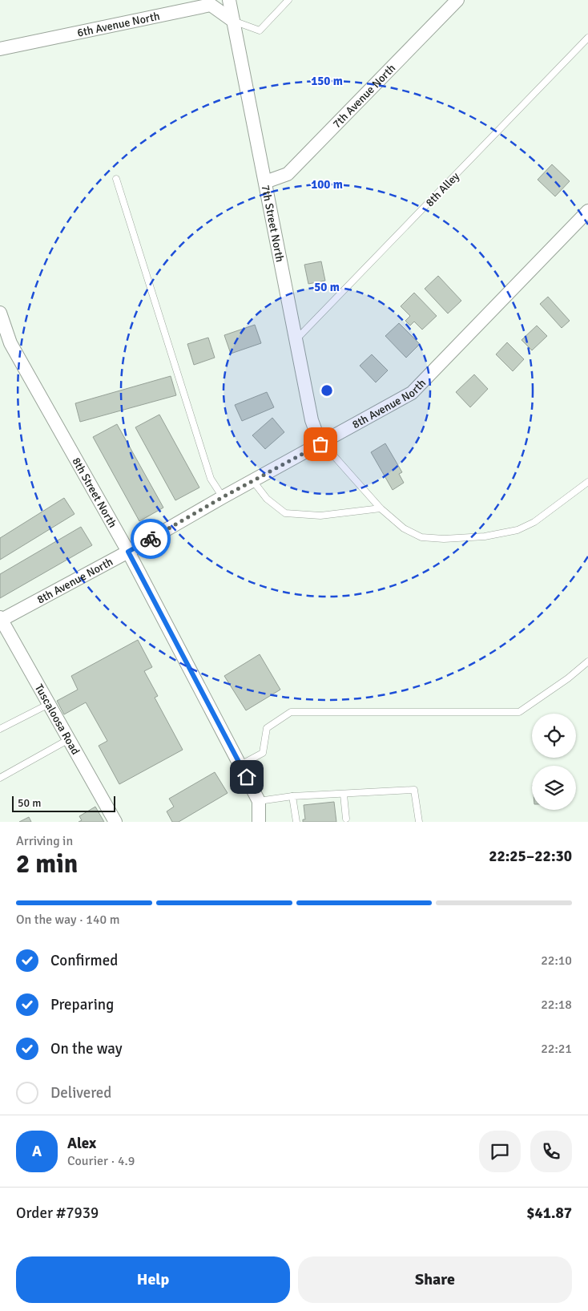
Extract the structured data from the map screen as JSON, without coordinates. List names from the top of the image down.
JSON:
{
  "streets": {
    "street": [
      "6th Avenue North",
      "7th Avenue North",
      "7th Street North",
      "8th Avenue North",
      "8th Street North",
      "Tuscaloosa Road"
    ],
    "lane": ["8th Alley"]
  },
  "crossings": [
    ["6th Avenue North", "7th Street North"],
    ["7th Avenue North", "7th Street North"],
    ["8th Alley", "7th Street North"],
    ["7th Street North", "8th Avenue North"],
    ["8th Avenue North", "8th Street North"],
    ["8th Avenue North", "Tuscaloosa Road"]
  ],
  "scale_bar": "50 m",
  "page": {
    "scale": "50 m",
    "heading": ["2 min", "Arriving in", "22:25–22:30"],
    "panel": [
      "Alex",
      "Courier · 4.9",
      "Order #7939",
      "$41.87"
    ],
    "bar": "On the way · 140 m",
    "list": [
      ["Confirmed", "22:10"],
      ["Preparing", "22:18"],
      ["On the way", "22:21"],
      "Delivered"
    ],
    "round": "A",
    "buttons": ["Help", "Share"]
  },
  "rings": ["150 m", "100 m", "50 m"]
}
